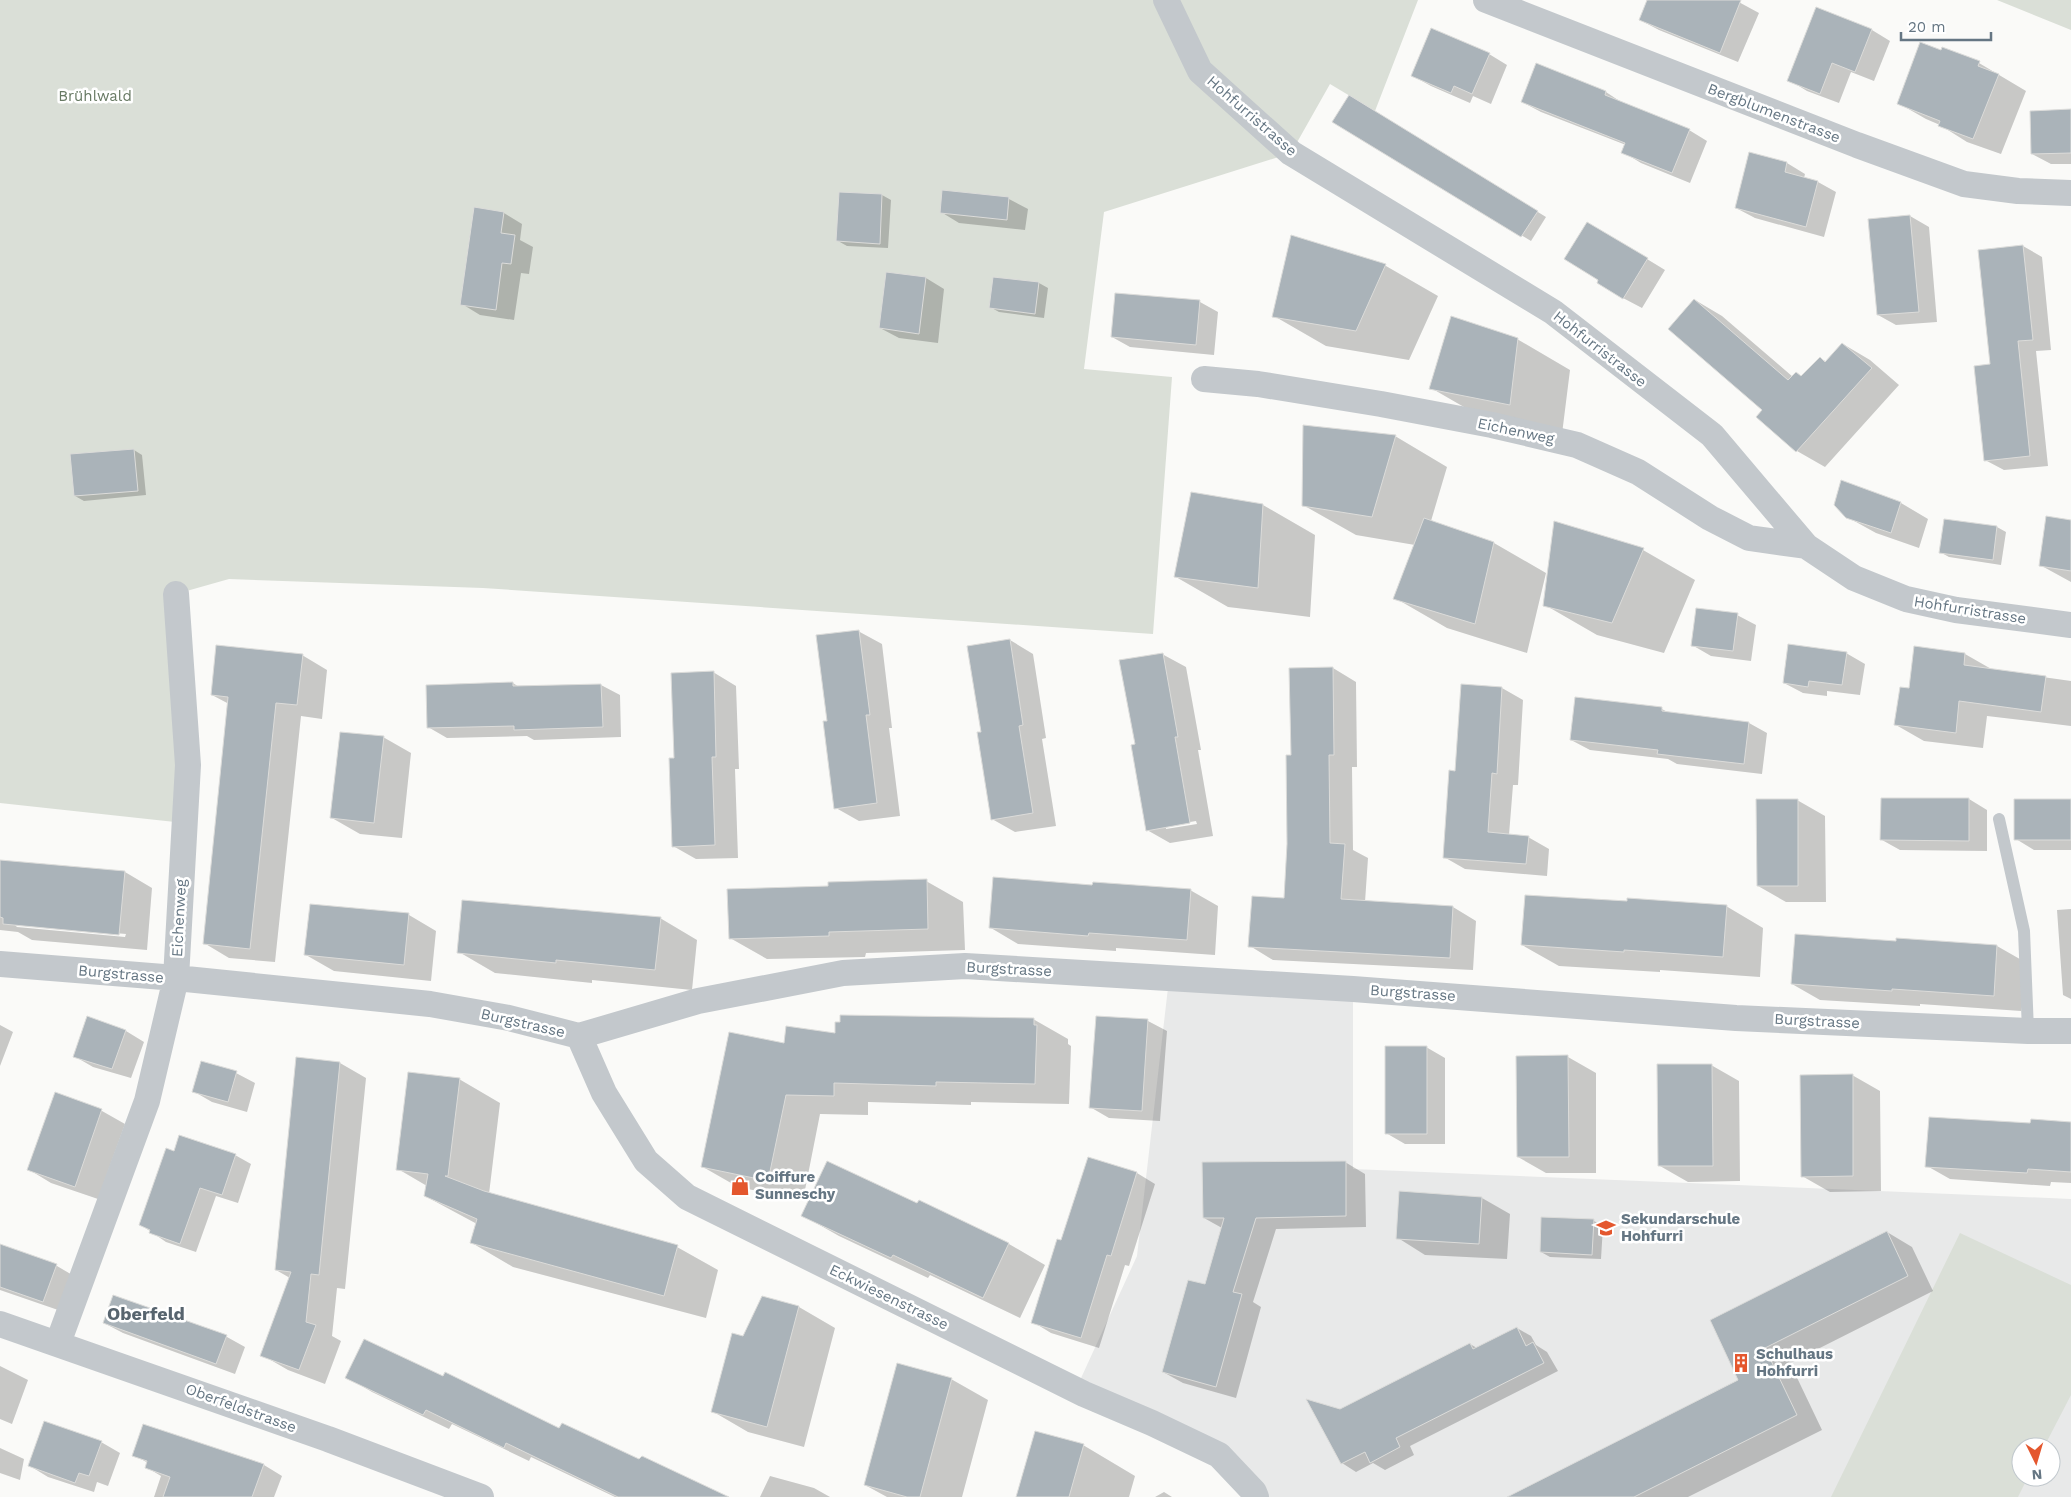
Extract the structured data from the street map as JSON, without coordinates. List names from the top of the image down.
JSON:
{
  "streets": {
    "street": [
      "Bergblumenstrasse",
      "Hohfurristrasse",
      "Eichenweg",
      "Burgstrasse",
      "Eckwiesenstrasse",
      "Oberfeldstrasse"
    ]
  },
  "crossings": [
    ["Hohfurristrasse", "Eichenweg"],
    ["Eichenweg", "Burgstrasse"],
    ["Eichenweg", "Oberfeldstrasse"],
    ["Burgstrasse", "Eckwiesenstrasse"]
  ],
  "districts": ["Oberfeld"],
  "parks": ["Brühlwald"],
  "places": {
    "shop": ["Coiffure Sunneschy"],
    "school or university": ["Sekundarschule Hohfurri"],
    "building": ["Schulhaus Hohfurri"]
  },
  "scale_bar": "20 m",
  "north": "bottom"
}
